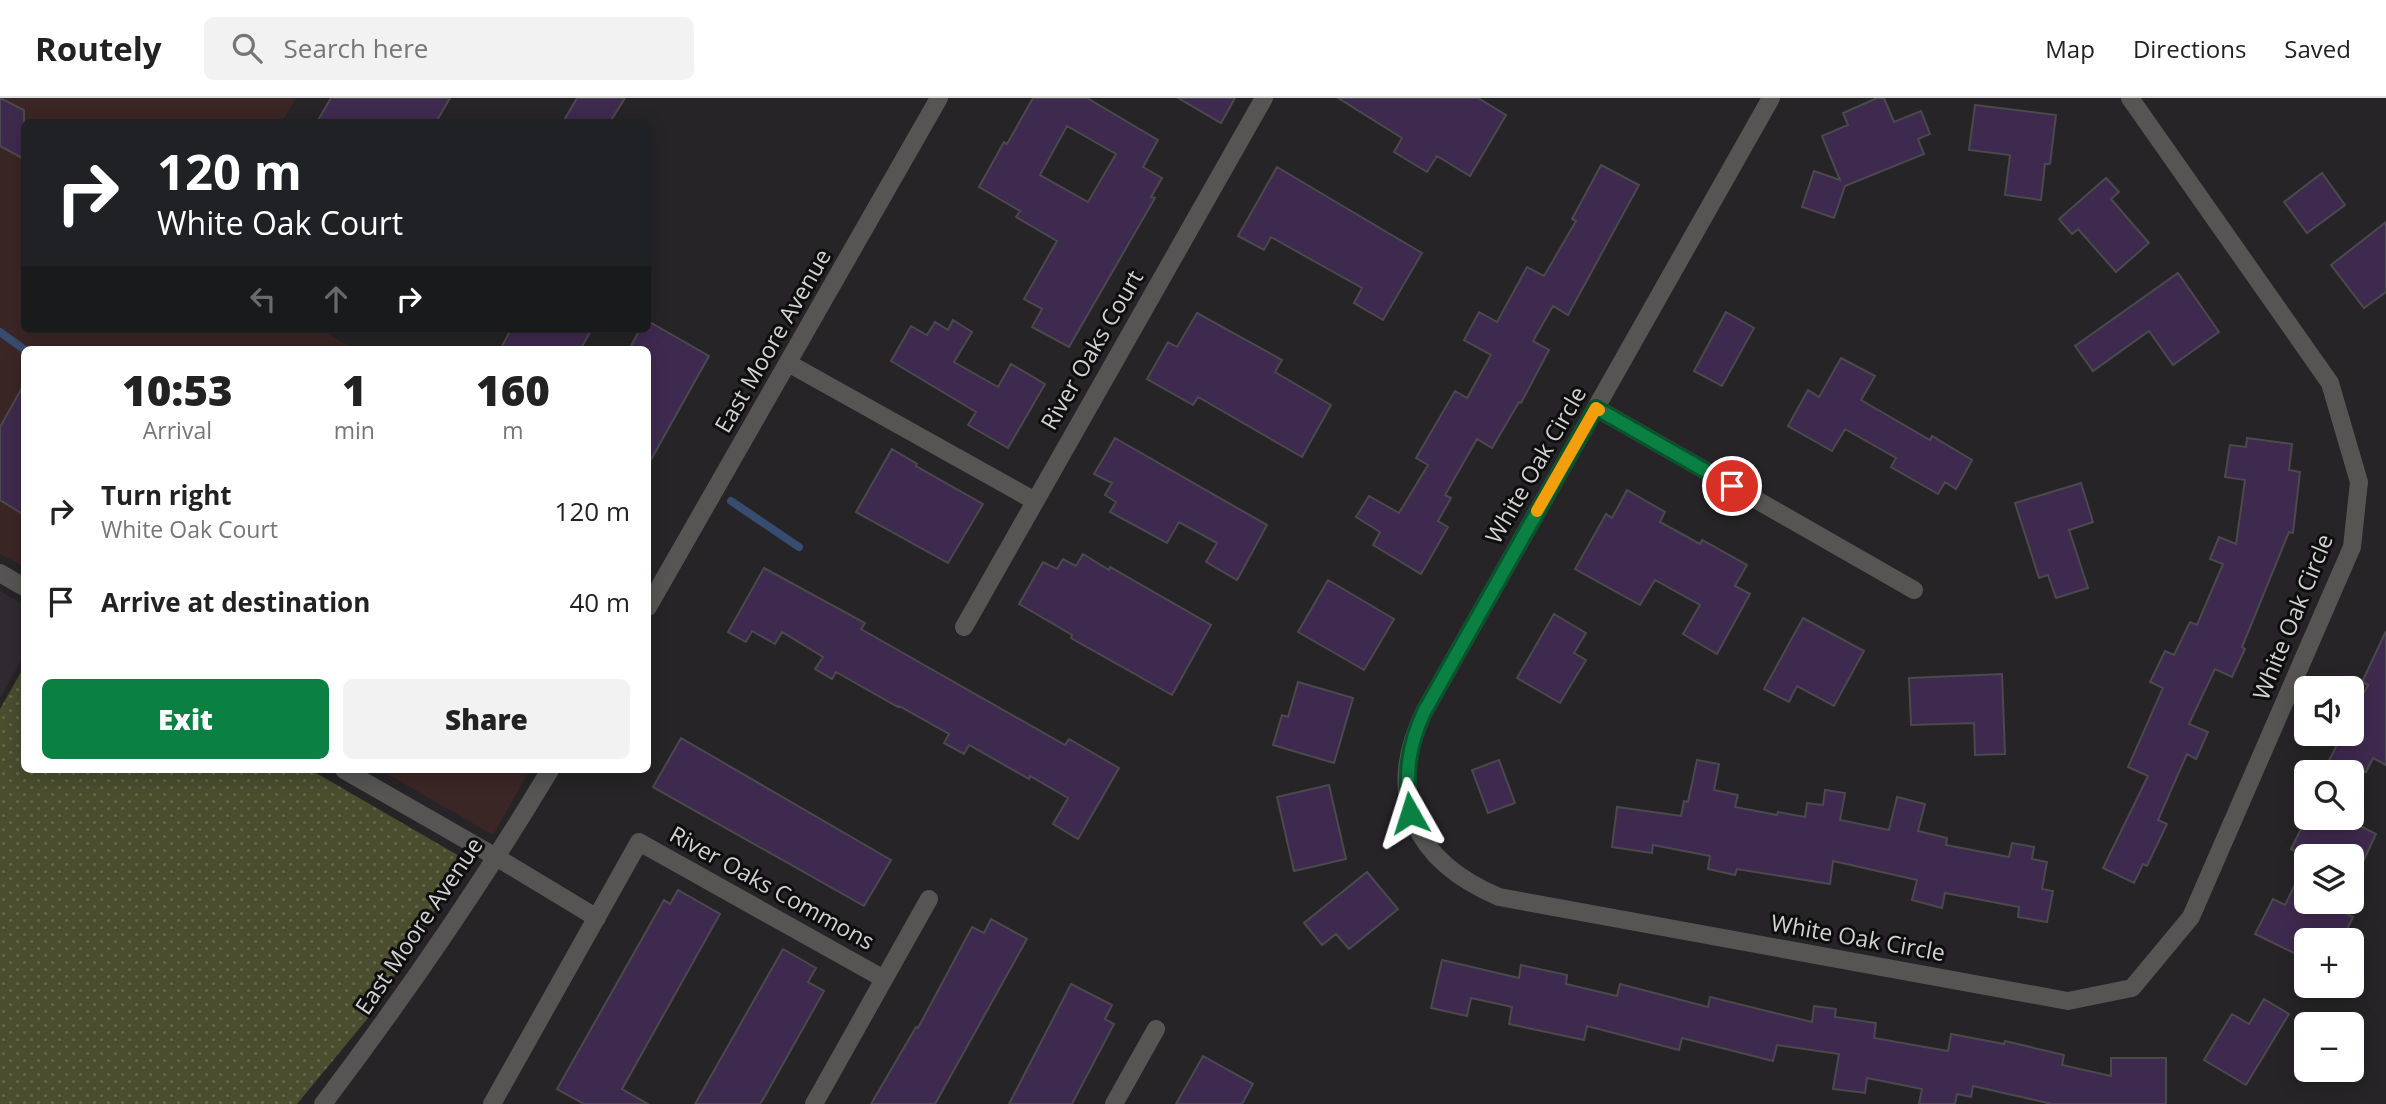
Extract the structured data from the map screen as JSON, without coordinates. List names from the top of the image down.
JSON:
{
  "streets": {
    "street": [
      "East Moore Avenue",
      "River Oaks Court",
      "White Oak Circle",
      "River Oaks Commons"
    ]
  },
  "page": {
    "header": "Routely",
    "search": "Search here",
    "nav": ["Map", "Directions", "Saved"],
    "turn": ["120 m", "White Oak Court"],
    "eta": [
      "10:53",
      "Arrival",
      "1",
      "min",
      "160",
      "m"
    ],
    "list": [
      {
        "name": "Turn right",
        "note": "White Oak Court",
        "value": "120 m"
      },
      {
        "name": "Arrive at destination",
        "value": "40 m"
      }
    ],
    "buttons": ["Exit", "Share"],
    "map_buttons": ["+", "−"]
  }
}
